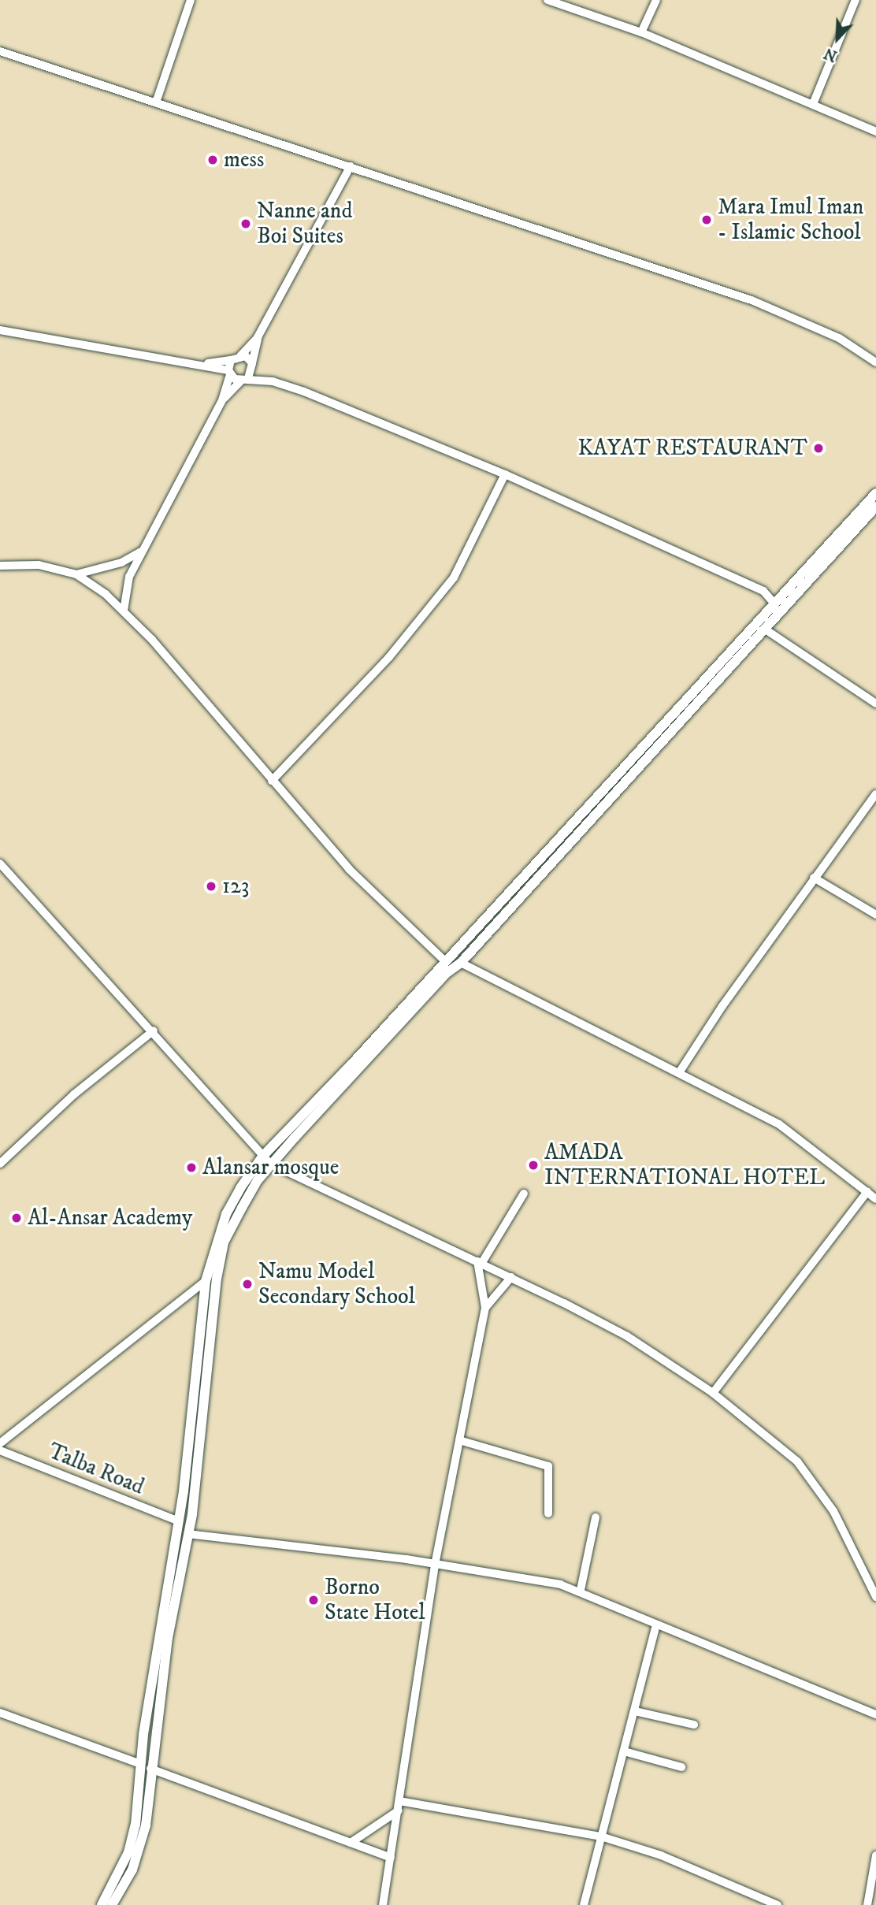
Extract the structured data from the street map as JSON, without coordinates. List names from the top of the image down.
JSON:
{
  "streets": {
    "street": ["Talba Road"]
  },
  "places": [
    "mess",
    "Mara Imul Iman - Islamic School",
    "Nanne and Boi Suites",
    "KAYAT RESTAURANT",
    "123",
    "AMADA INTERNATIONAL HOTEL",
    "Alansar mosque",
    "Al-Ansar Academy",
    "Namu Model Secondary School",
    "Borno State Hotel"
  ],
  "north": "bottom left"
}
